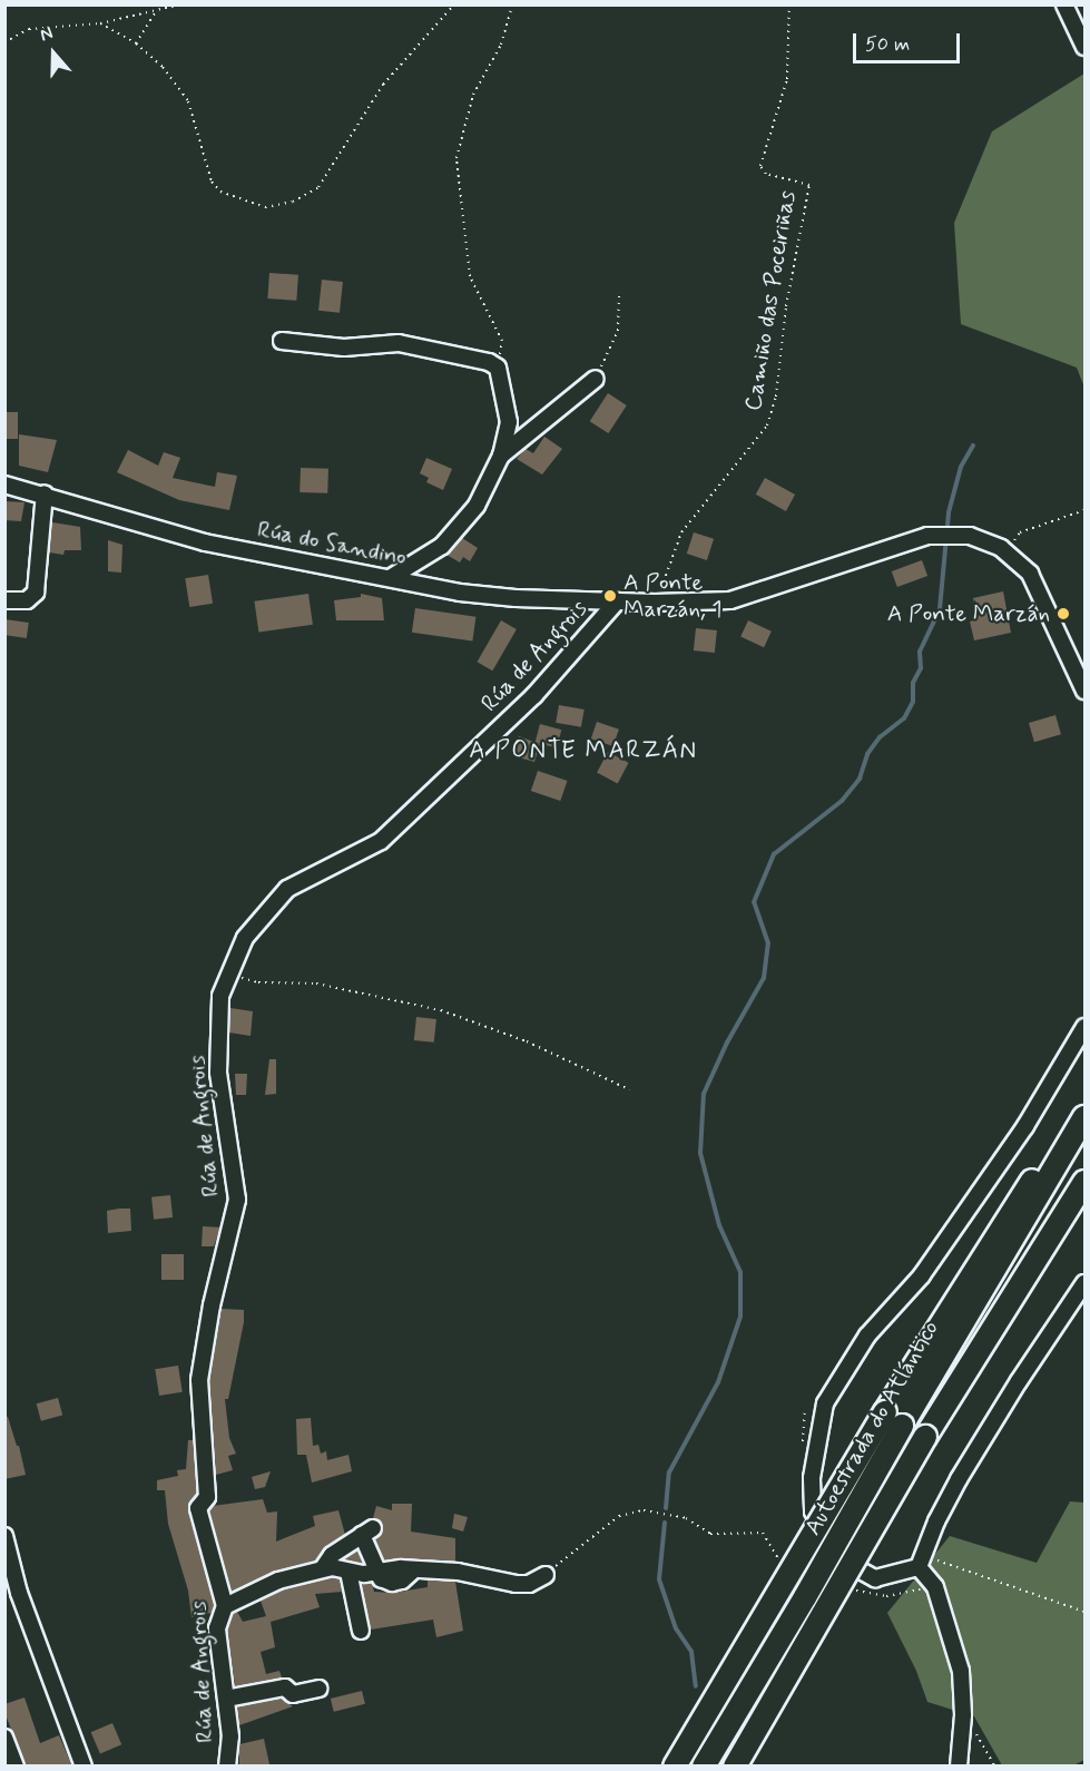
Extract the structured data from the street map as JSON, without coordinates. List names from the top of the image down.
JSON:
{
  "streets": {
    "highway": ["Autoestrada do Atlántico"],
    "street": ["Rúa do Sandino", "Rúa de Angrois"],
    "path": ["Camiño das Poceiriñas"]
  },
  "crossings": [
    ["Camiño das Poceiriñas", "Rúa do Sandino"],
    ["Rúa do Sandino", "Rúa de Angrois"]
  ],
  "districts": ["A PONTE MARZÁN"],
  "places": ["A Ponte Marzán, 1", "A Ponte Marzán"],
  "scale_bar": "50 m",
  "north": "top"
}
